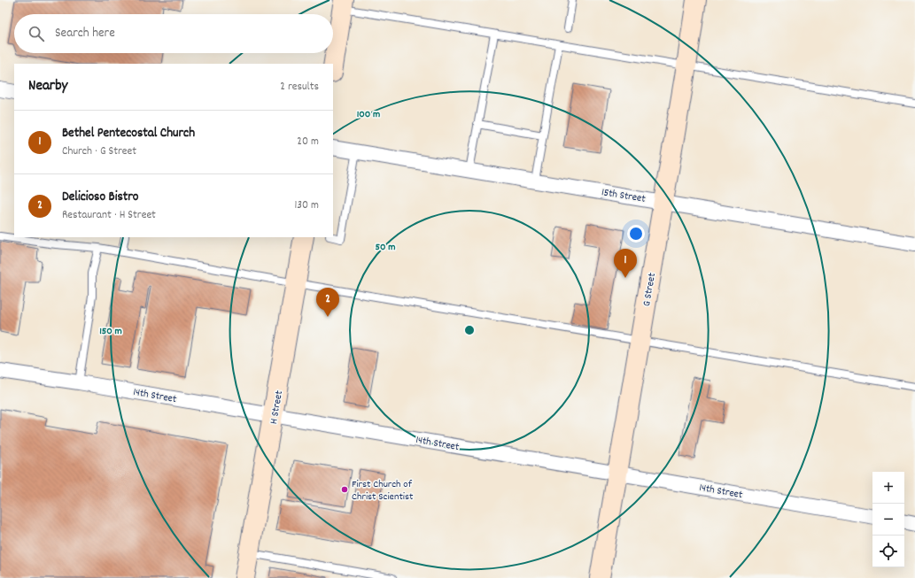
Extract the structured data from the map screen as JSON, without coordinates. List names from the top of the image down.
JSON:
{
  "streets": {
    "main road": ["G Street", "H Street"],
    "street": ["15th Street", "14th Street"]
  },
  "crossings": [
    ["15th Street", "G Street"],
    ["G Street", "14th Street"],
    ["14th Street", "H Street"]
  ],
  "places": ["First Church of Christ Scientist"],
  "page": {
    "search": "Search here",
    "heading": ["Nearby", "2 results"],
    "list": [
      {
        "mark": "1",
        "name": "Bethel Pentecostal Church",
        "note": "Church · G Street",
        "value": "20 m"
      },
      {
        "mark": "2",
        "name": "Delicioso Bistro",
        "note": "Restaurant · H Street",
        "value": "130 m"
      }
    ],
    "pins": ["1", "2"],
    "map_buttons": ["+", "−"]
  },
  "rings": ["100 m", "50 m", "150 m"]
}
